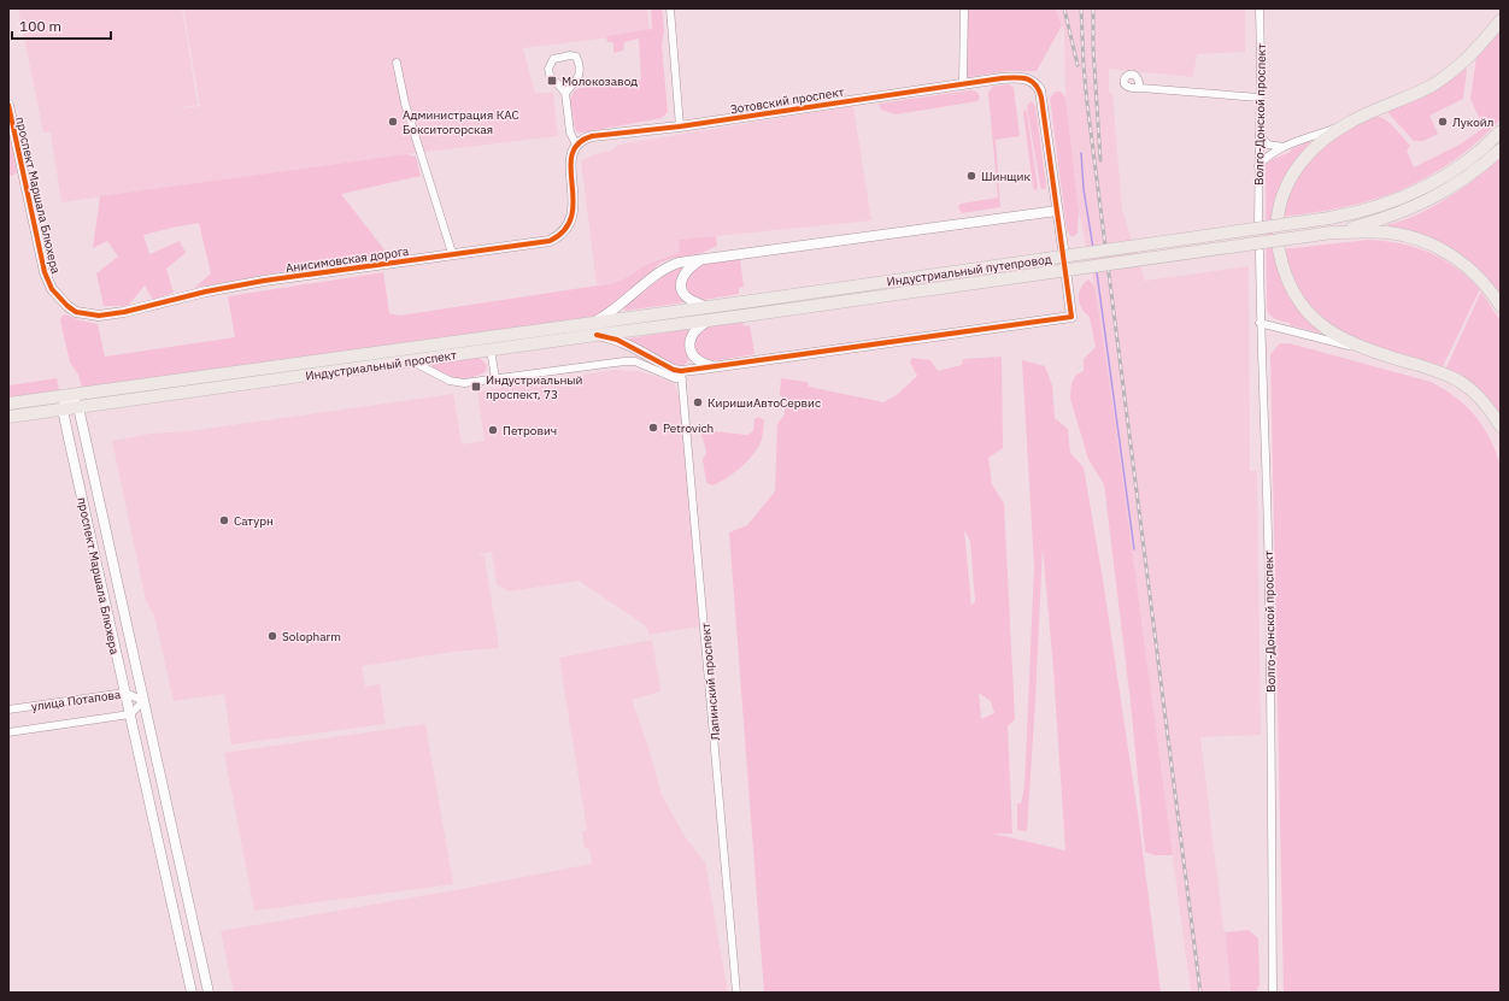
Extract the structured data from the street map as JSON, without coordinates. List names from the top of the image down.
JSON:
{
  "streets": {
    "main road": ["Индустриальный путепровод", "Индустриальный проспект"],
    "street": [
      "Зотовский проспект",
      "Волго-Донской проспект",
      "проспект Маршала Блюхера",
      "Анисимовская дорога",
      "Лапинский проспект",
      "улица Потапова"
    ]
  },
  "crossings": [
    ["Зотовский проспект", "Анисимовская дорога"],
    ["проспект Маршала Блюхера", "Анисимовская дорога"],
    ["проспект Маршала Блюхера", "Индустриальный проспект"],
    ["проспект Маршала Блюхера", "улица Потапова"],
    ["Индустриальный путепровод", "Индустриальный проспект"]
  ],
  "places": {
    "transit": ["Молокозавод", "Индустриальный проспект, 73"],
    "other": [
      "Администрация КАС Бокситогорская",
      "Лукойл",
      "Шинщик",
      "КиришиАвтоСервис",
      "Petrovich",
      "Петрович",
      "Сатурн",
      "Solopharm"
    ]
  },
  "scale_bar": "100 m"
}
